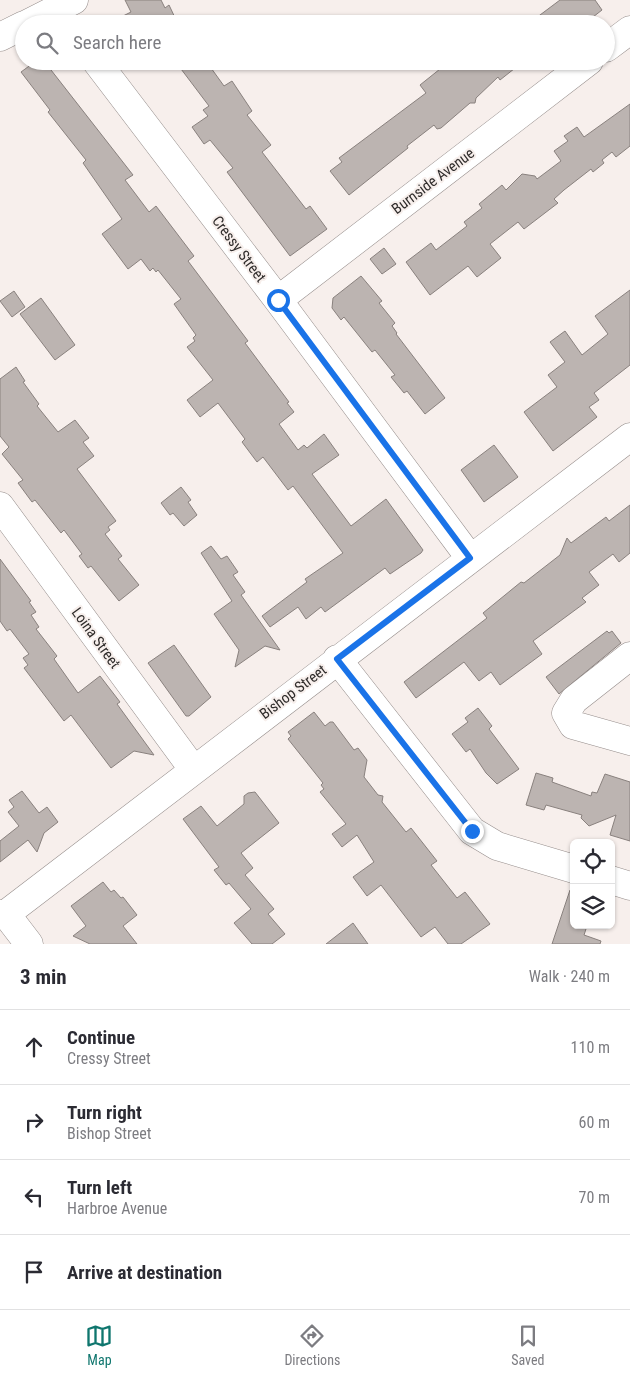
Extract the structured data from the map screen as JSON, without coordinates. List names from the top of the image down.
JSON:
{
  "streets": {
    "street": [
      "Burnside Avenue",
      "Cressy Street",
      "Loina Street",
      "Bishop Street"
    ]
  },
  "crossings": [
    ["Burnside Avenue", "Cressy Street"],
    ["Cressy Street", "Bishop Street"],
    ["Loina Street", "Bishop Street"]
  ],
  "page": {
    "search": "Search here",
    "heading": ["3 min", "Walk · 240 m"],
    "list": [
      ["Continue", "Cressy Street", "110 m"],
      ["Turn right", "Bishop Street", "60 m"],
      ["Turn left", "Harbroe Avenue", "70 m"],
      "Arrive at destination"
    ],
    "nav": ["Map", "Directions", "Saved"]
  }
}
